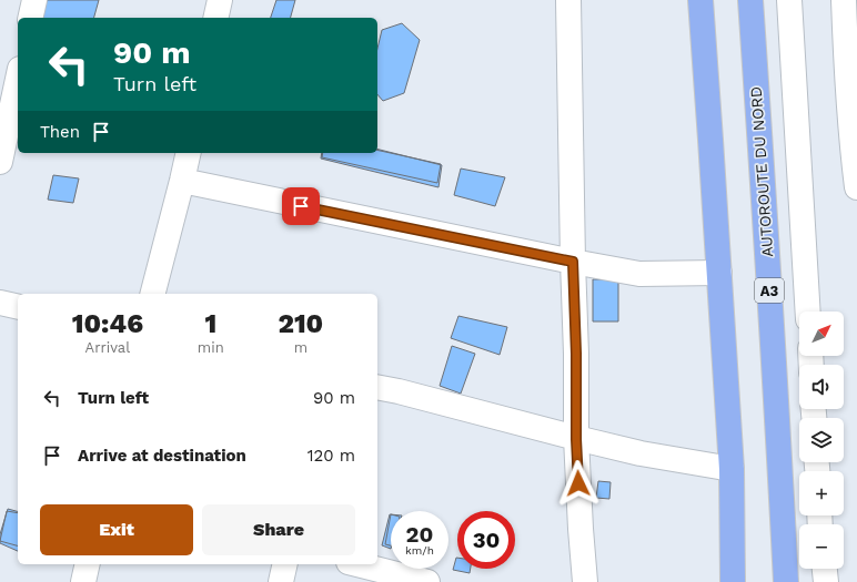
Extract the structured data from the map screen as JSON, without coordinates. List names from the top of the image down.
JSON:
{
  "streets": {
    "highway": ["AUTOROUTE DU NORD", "A3"]
  },
  "north": "top right",
  "page": {
    "turn": ["90 m", "Turn left"],
    "then": "Then",
    "eta": [
      "10:46",
      "Arrival",
      "1",
      "min",
      "210",
      "m"
    ],
    "map_buttons": ["+", "−"],
    "list": [
      {
        "name": "Turn left",
        "value": "90 m"
      },
      {
        "name": "Arrive at destination",
        "value": "120 m"
      }
    ],
    "buttons": ["Exit", "Share"],
    "speed": "20 km/h",
    "limit": "30"
  }
}
